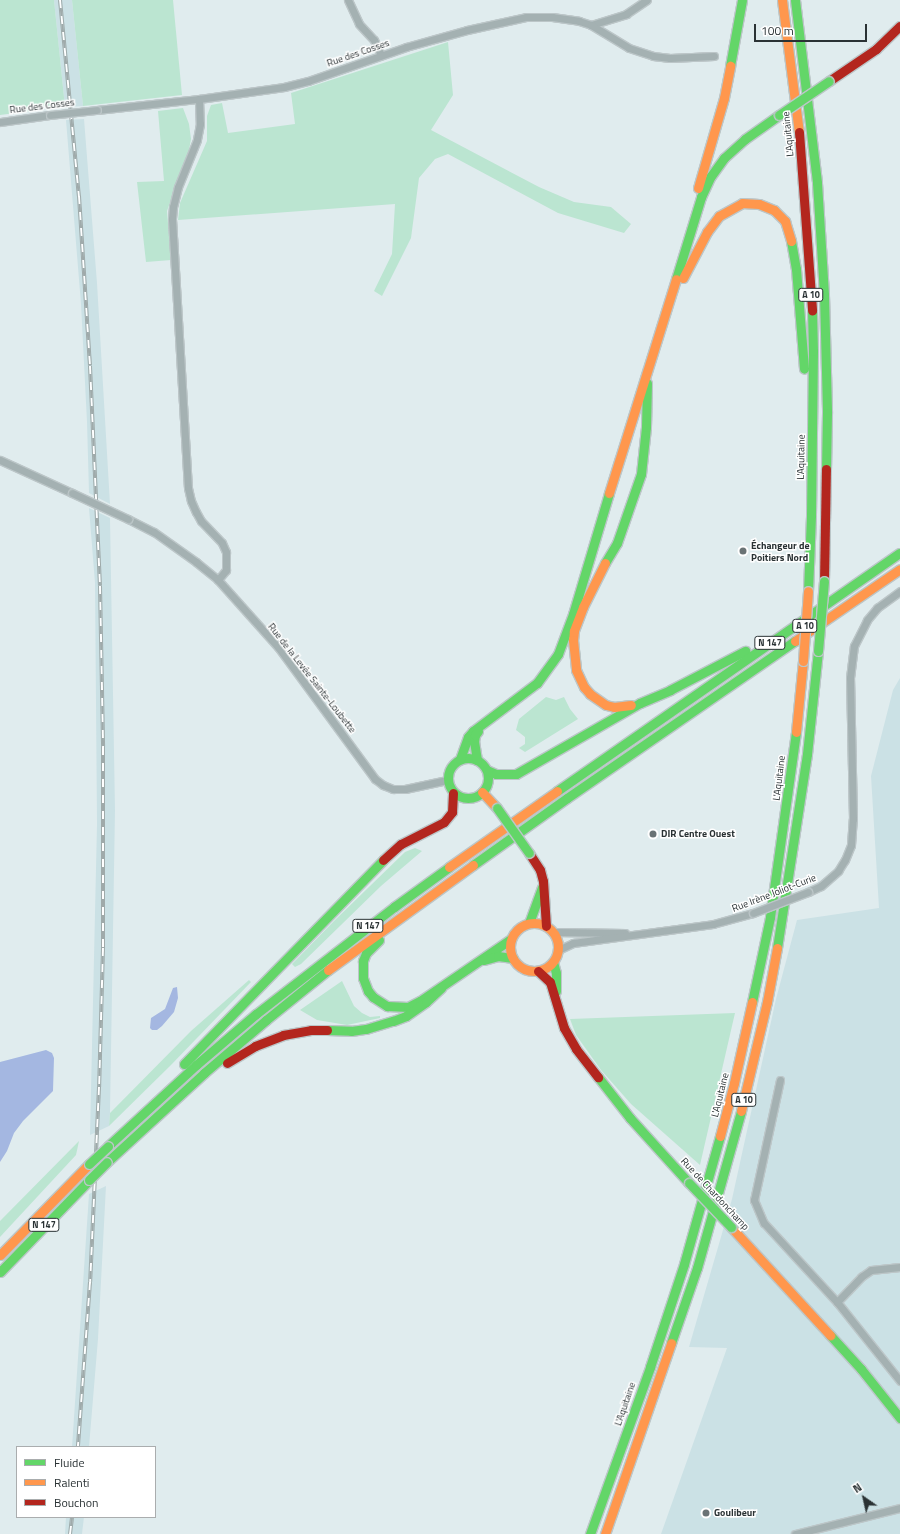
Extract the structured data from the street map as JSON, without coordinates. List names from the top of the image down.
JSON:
{
  "streets": {
    "main road": [
      "L'Aquitaine",
      "A 10",
      "N 147",
      "Rue de Chardonchamp"
    ],
    "street": ["Rue des Cosses", "Rue de la Levée Sainte-Loubette", "Rue Irène Joliot-Curie"]
  },
  "crossings": [
    ["Rue Irène Joliot-Curie", "Rue de Chardonchamp"]
  ],
  "places": ["Échangeur de Poitiers Nord", "DIR Centre Ouest", "Goulibeur"],
  "legend": ["Fluide", "Ralenti", "Bouchon"],
  "scale_bar": "100 m",
  "north": "top left"
}
